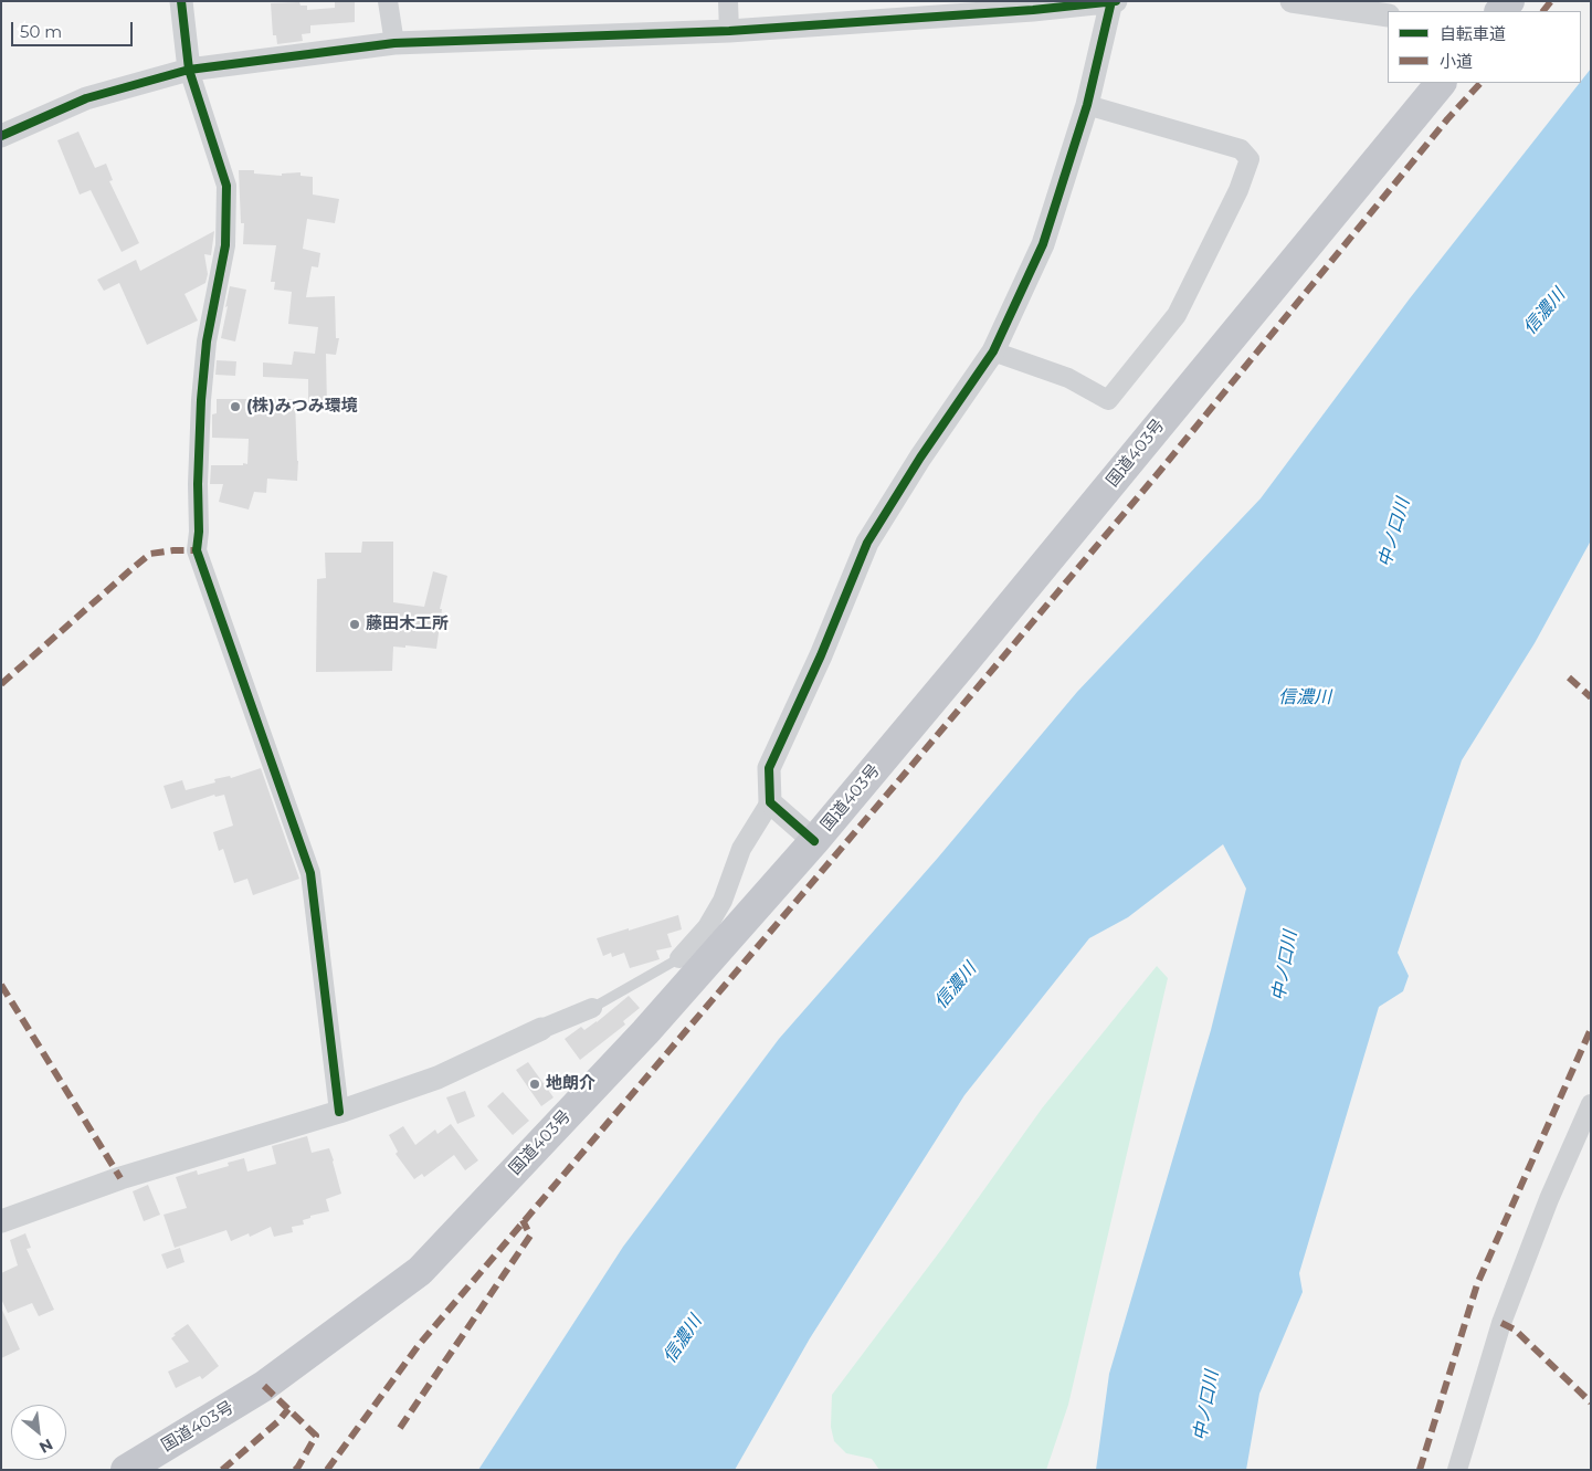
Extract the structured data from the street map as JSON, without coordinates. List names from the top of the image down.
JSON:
{
  "streets": {
    "highway": ["国道403号"]
  },
  "water": ["信濃川", "中ノ口川"],
  "places": ["(株)みつみ環境", "藤田木工所", "地朗介"],
  "legend": ["自転車道", "小道"],
  "scale_bar": "50 m",
  "north": "bottom right"
}
